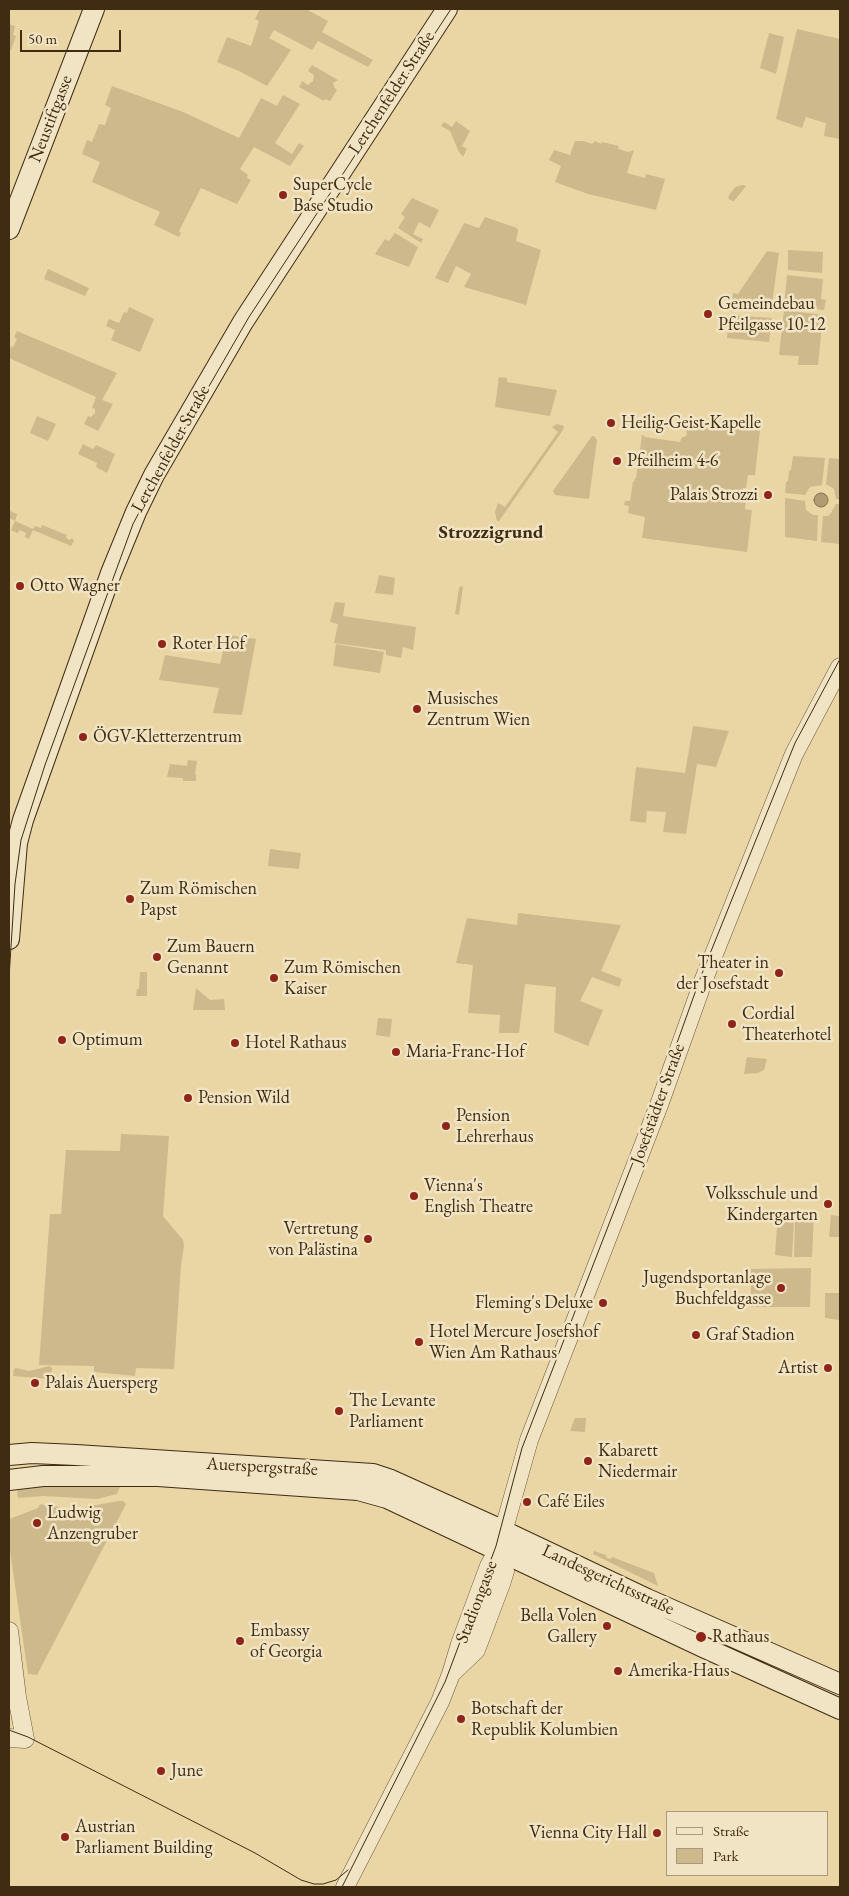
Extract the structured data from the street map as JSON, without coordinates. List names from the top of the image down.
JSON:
{
  "streets": {
    "main road": [
      "Lerchenfelder Straße",
      "Neustiftgasse",
      "Auerspergstraße",
      "Landesgerichtsstraße"
    ],
    "street": ["Josefstädter Straße", "Stadiongasse"]
  },
  "crossings": [
    ["Josefstädter Straße", "Auerspergstraße"],
    ["Josefstädter Straße", "Landesgerichtsstraße"],
    ["Josefstädter Straße", "Stadiongasse"],
    ["Auerspergstraße", "Landesgerichtsstraße"],
    ["Auerspergstraße", "Stadiongasse"],
    ["Landesgerichtsstraße", "Stadiongasse"]
  ],
  "districts": ["Strozzigrund"],
  "places": [
    "SuperCycle Base Studio",
    "Gemeindebau Pfeilgasse 10-12",
    "Heilig-Geist-Kapelle",
    "Pfeilheim 4-6",
    "Palais Strozzi",
    "Otto Wagner",
    "Roter Hof",
    "Musisches Zentrum Wien",
    "ÖGV-Kletterzentrum",
    "Zum Römischen Papst",
    "Zum Bauern Genannt",
    "Theater in der Josefstadt",
    "Zum Römischen Kaiser",
    "Cordial Theaterhotel",
    "Optimum",
    "Hotel Rathaus",
    "Maria-Franc-Hof",
    "Pension Wild",
    "Pension Lehrerhaus",
    "Vienna's English Theatre",
    "Volksschule und Kindergarten",
    "Vertretung von Palästina",
    "Jugendsportanlage Buchfeldgasse",
    "Fleming's Deluxe",
    "Graf Stadion",
    "Hotel Mercure Josefshof Wien Am Rathaus",
    "Artist",
    "Palais Auersperg",
    "The Levante Parliament",
    "Kabarett Niedermair",
    "Café Eiles",
    "Ludwig Anzengruber",
    "Bella Volen Gallery",
    "Rathaus",
    "Embassy of Georgia",
    "Amerika-Haus",
    "Botschaft der Republik Kolumbien",
    "June",
    "Vienna City Hall",
    "Austrian Parliament Building"
  ],
  "legend": ["Straße", "Park"],
  "scale_bar": "50 m"
}
